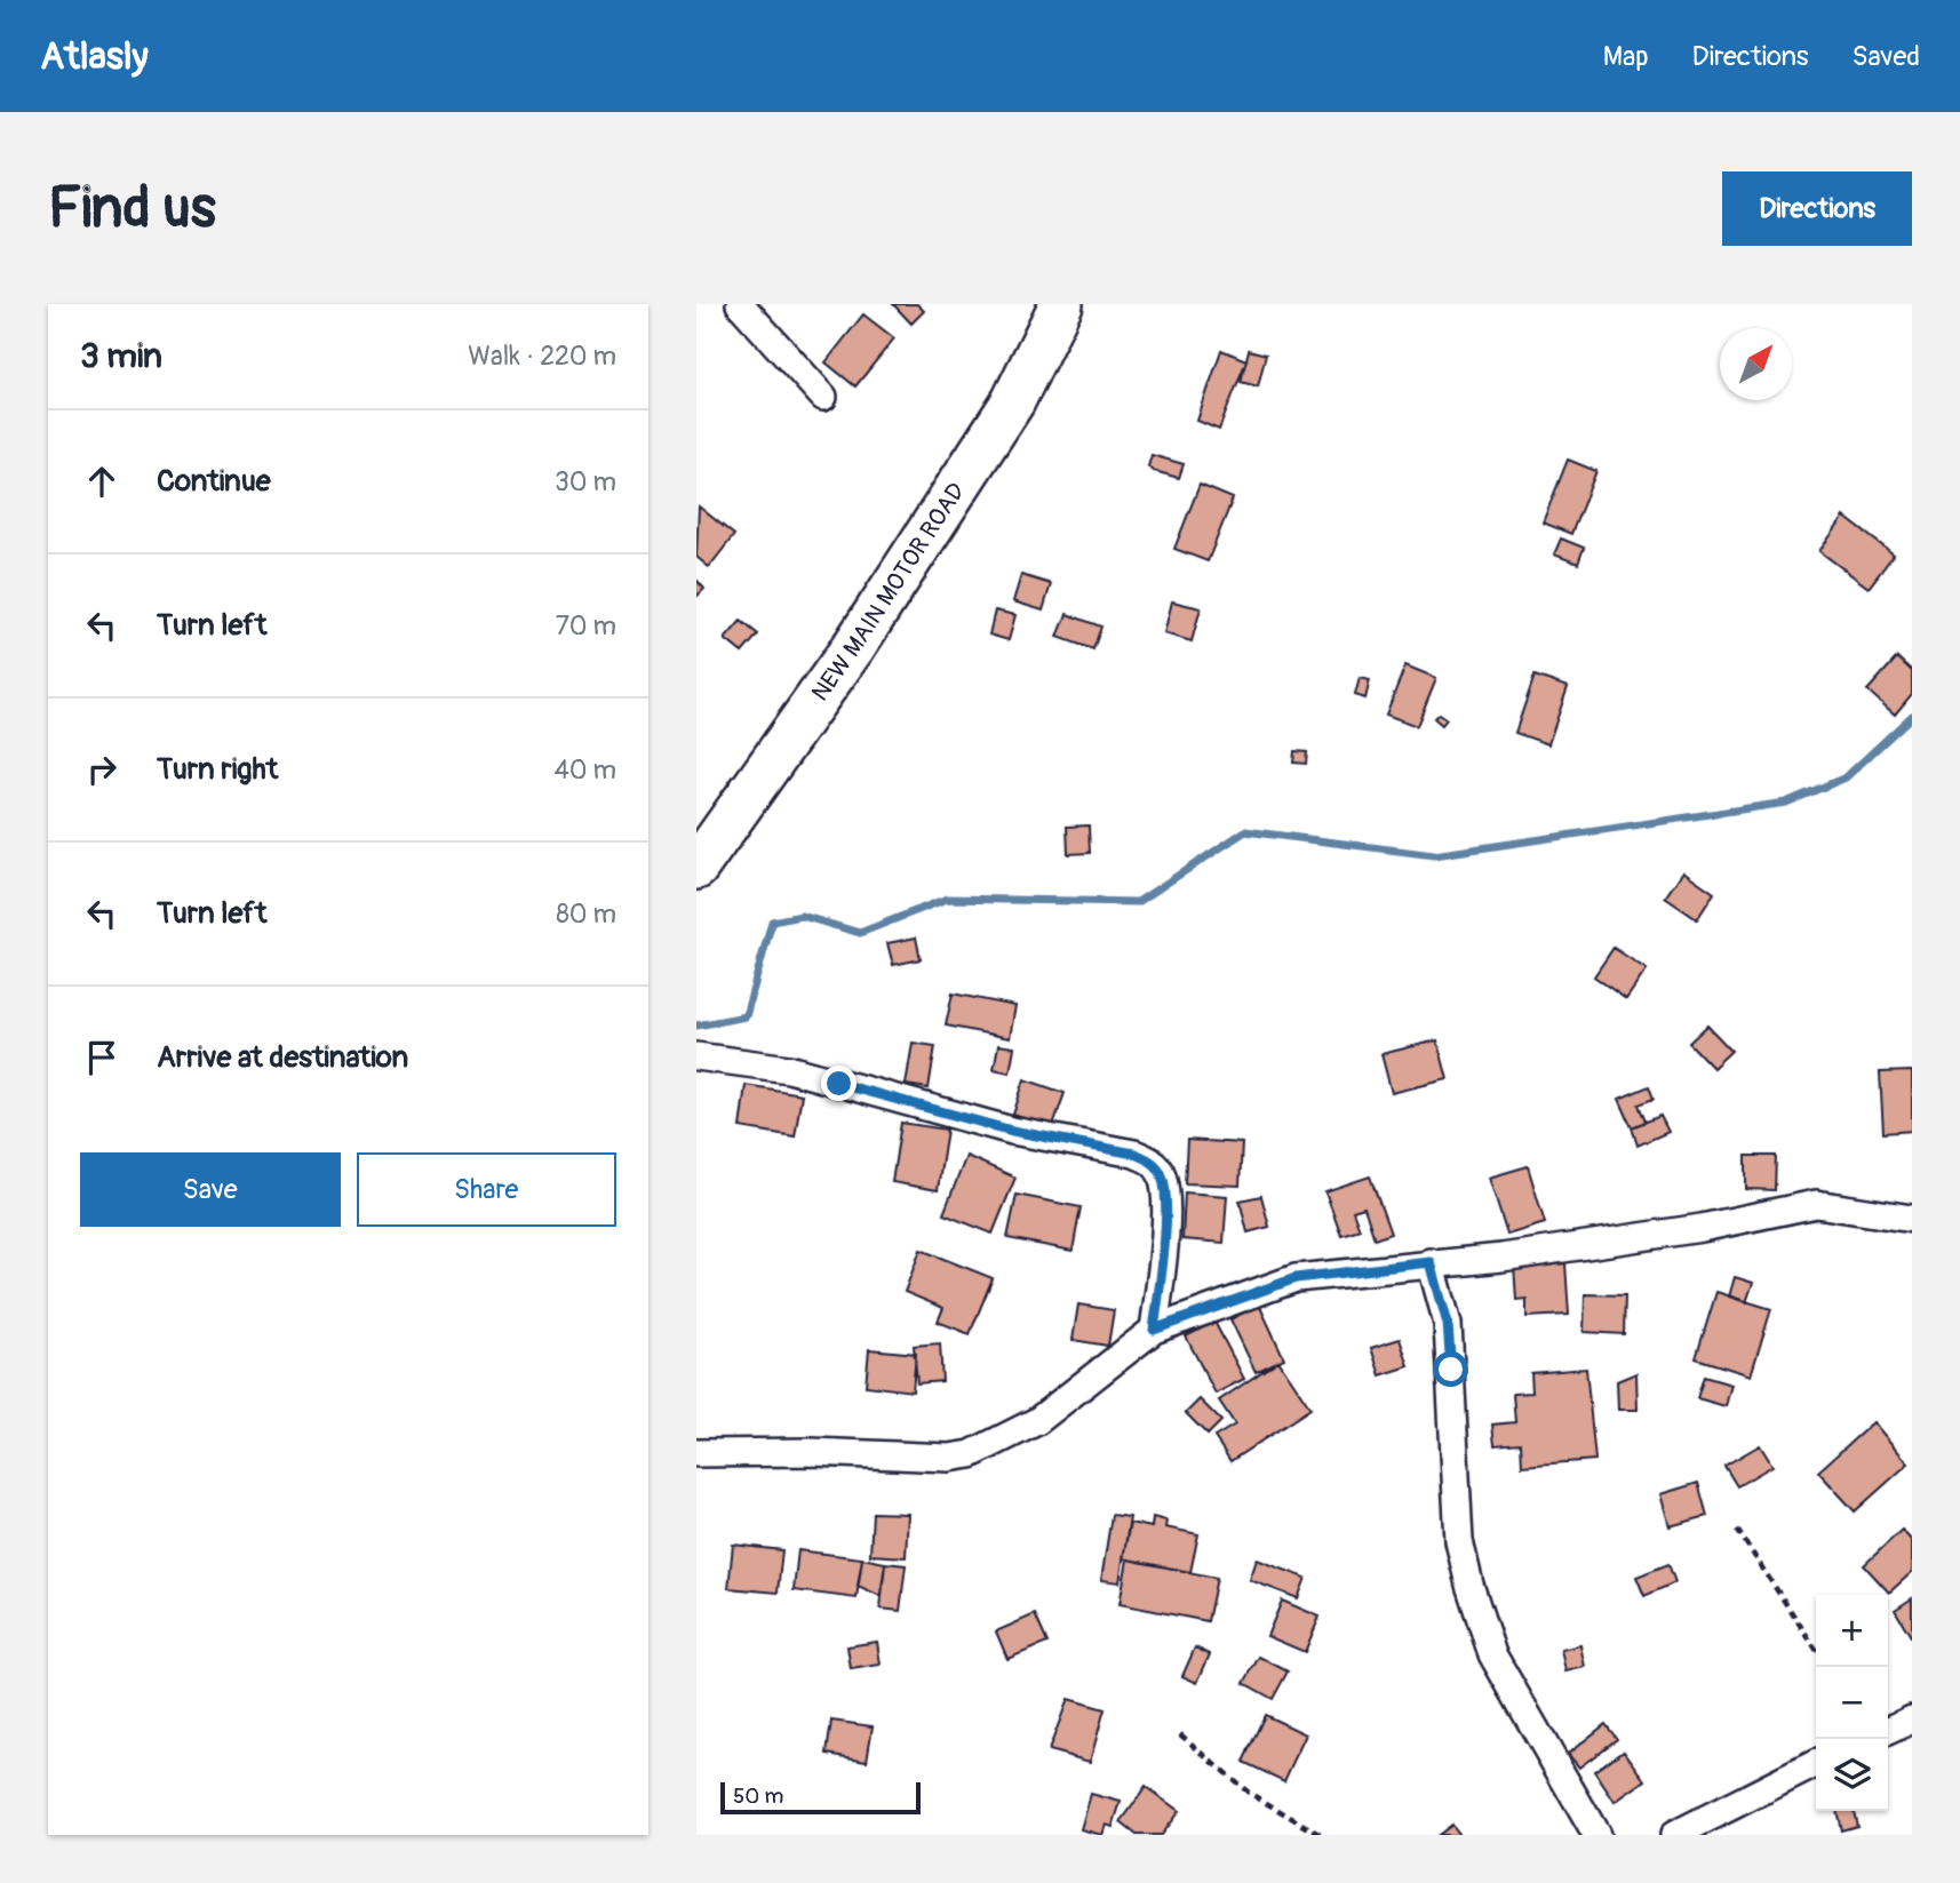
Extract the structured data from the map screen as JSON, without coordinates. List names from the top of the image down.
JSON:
{
  "streets": {
    "highway": ["NEW MAIN MOTOR ROAD"]
  },
  "scale_bar": "50 m",
  "north": "top right",
  "page": {
    "header": "Atlasly",
    "nav": ["Map", "Directions", "Saved"],
    "buttons": [
      "Directions",
      ["Save", "Share"]
    ],
    "title": "Find us",
    "heading": ["3 min", "Walk · 220 m"],
    "list": [
      ["Continue", "30 m"],
      ["Turn left", "70 m"],
      ["Turn right", "40 m"],
      ["Turn left", "80 m"],
      "Arrive at destination"
    ],
    "map_buttons": ["+", "−"],
    "scale": "50 m"
  }
}
